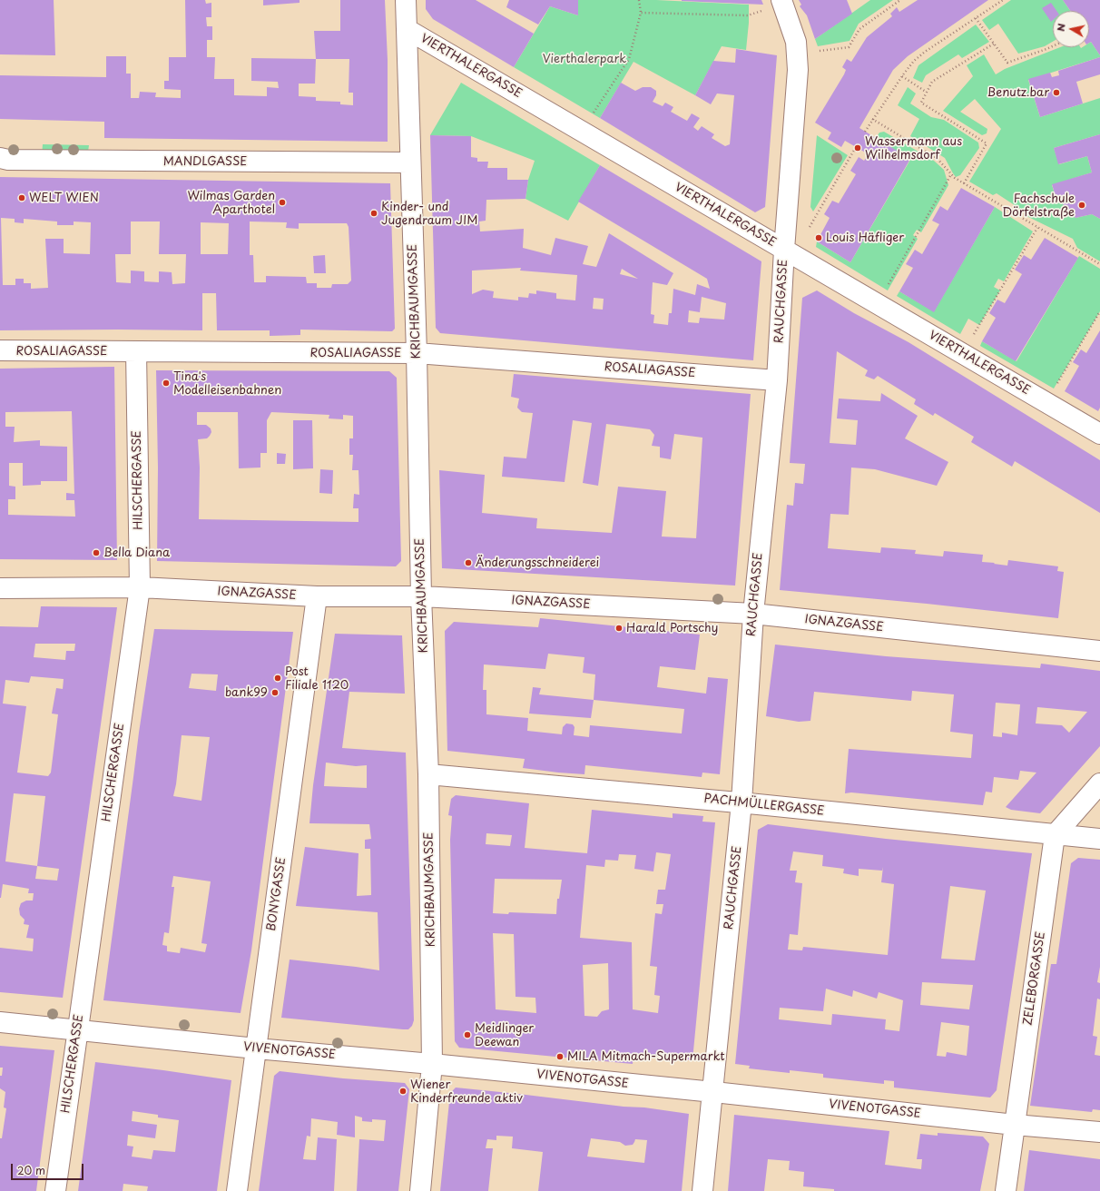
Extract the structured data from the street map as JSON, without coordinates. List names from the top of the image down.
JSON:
{
  "streets": {
    "street": [
      "VIERTHALERGASSE",
      "MANDLGASSE",
      "KRICHBAUMGASSE",
      "RAUCHGASSE",
      "ROSALIAGASSE",
      "HILSCHERGASSE",
      "IGNAZGASSE",
      "PACHMÜLLERGASSE",
      "BONYGASSE",
      "ZELEBORGASSE",
      "VIVENOTGASSE"
    ]
  },
  "crossings": [
    ["VIERTHALERGASSE", "KRICHBAUMGASSE"],
    ["VIERTHALERGASSE", "RAUCHGASSE"],
    ["MANDLGASSE", "KRICHBAUMGASSE"],
    ["KRICHBAUMGASSE", "ROSALIAGASSE"],
    ["KRICHBAUMGASSE", "IGNAZGASSE"],
    ["KRICHBAUMGASSE", "PACHMÜLLERGASSE"],
    ["KRICHBAUMGASSE", "VIVENOTGASSE"],
    ["RAUCHGASSE", "ROSALIAGASSE"],
    ["RAUCHGASSE", "IGNAZGASSE"],
    ["RAUCHGASSE", "PACHMÜLLERGASSE"],
    ["RAUCHGASSE", "VIVENOTGASSE"],
    ["ROSALIAGASSE", "HILSCHERGASSE"],
    ["HILSCHERGASSE", "IGNAZGASSE"],
    ["HILSCHERGASSE", "VIVENOTGASSE"],
    ["IGNAZGASSE", "BONYGASSE"],
    ["PACHMÜLLERGASSE", "ZELEBORGASSE"],
    ["BONYGASSE", "VIVENOTGASSE"],
    ["ZELEBORGASSE", "VIVENOTGASSE"]
  ],
  "parks": ["Vierthalerpark"],
  "places": [
    "Benutz.bar",
    "Wassermann aus Wilhelmsdorf",
    "WELT WIEN",
    "Wilmas Garden Aparthotel",
    "Fachschule Dörfelstraße",
    "Kinder- und Jugendraum JIM",
    "Louis Häfliger",
    "Tina's Modelleisenbahnen",
    "Bella Diana",
    "Änderungsschneiderei",
    "Harald Portschy",
    "Post Filiale 1120",
    "bank99",
    "Meidlinger Deewan",
    "MILA Mitmach-Supermarkt",
    "Wiener Kinderfreunde aktiv"
  ],
  "scale_bar": "20 m",
  "north": "left"
}
